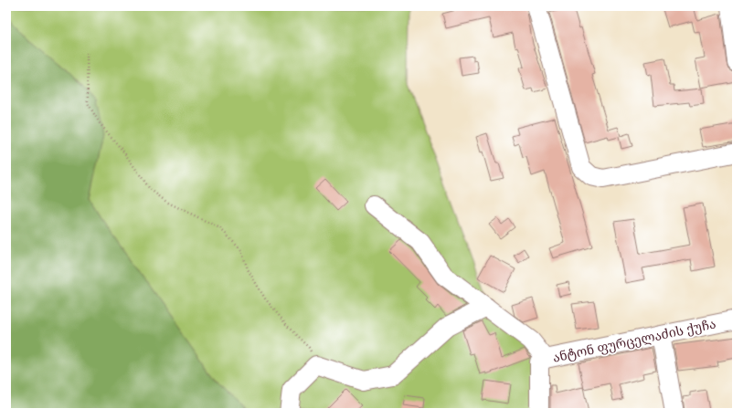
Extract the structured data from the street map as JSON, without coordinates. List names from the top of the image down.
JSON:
{
  "streets": {
    "street": ["ანტონ ფურცელაძის ქუჩა"]
  }
}
